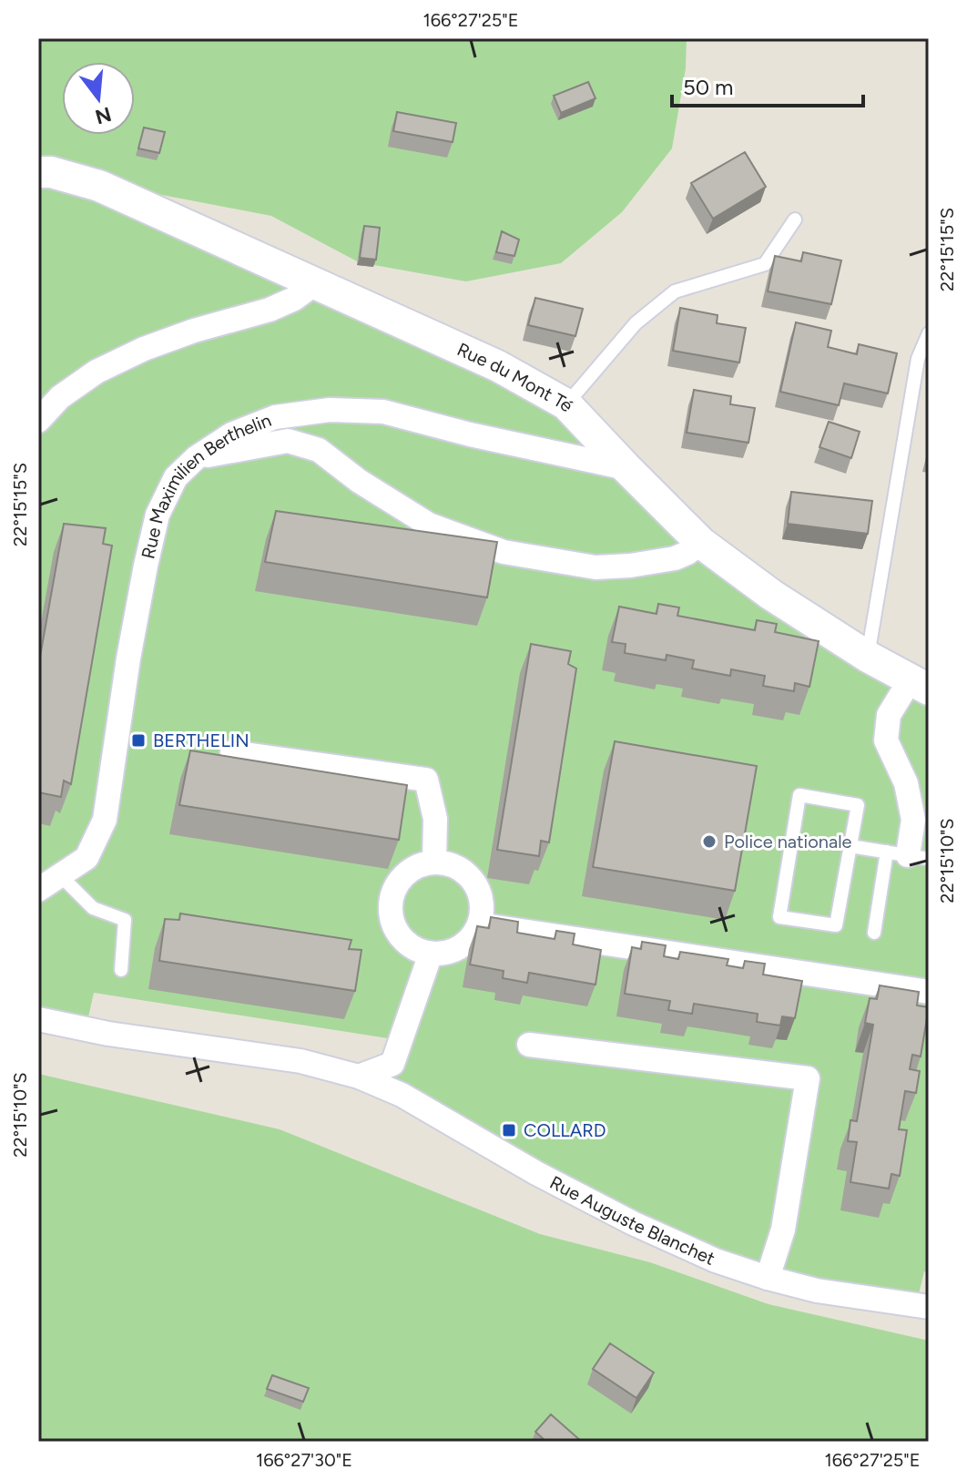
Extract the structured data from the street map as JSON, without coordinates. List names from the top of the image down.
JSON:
{
  "streets": {
    "street": ["Rue du Mont Té", "Rue Maximilien Berthelin", "Rue Auguste Blanchet"]
  },
  "crossings": [
    ["Rue du Mont Té", "Rue Maximilien Berthelin"]
  ],
  "places": {
    "transit": ["BERTHELIN", "COLLARD"],
    "other": ["Police nationale"]
  },
  "scale_bar": "50 m",
  "north": "bottom",
  "coordinates": [
    "166°27'25\"E",
    "22°15'15\"S",
    "22°15'10\"S",
    "166°27'30\"E"
  ]
}
